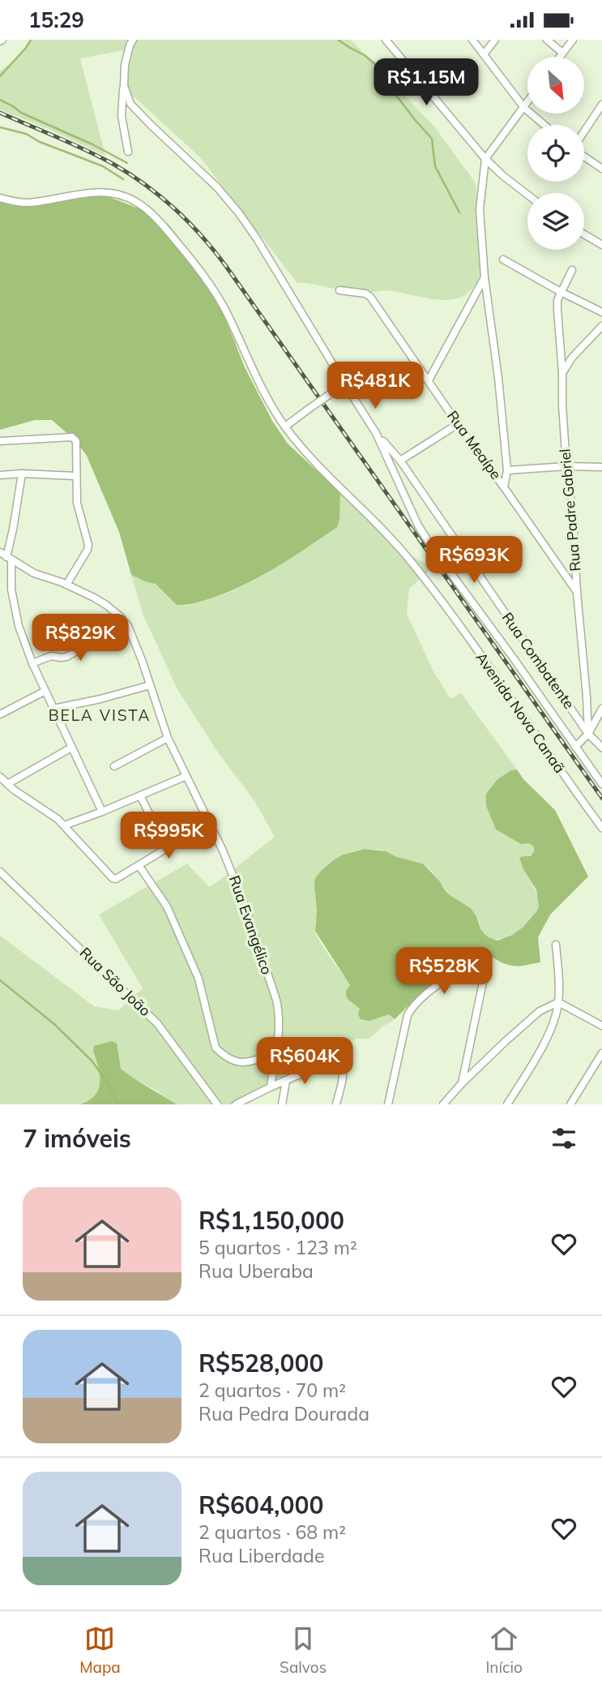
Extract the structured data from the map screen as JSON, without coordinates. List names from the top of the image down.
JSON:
{
  "streets": {
    "street": [
      "Rua Meaípe",
      "Rua Padre Gabriel",
      "Rua Combatente",
      "Avenida Nova Canaã",
      "Rua Evangélico",
      "Rua São João"
    ]
  },
  "crossings": [
    ["Rua Meaípe", "Rua Padre Gabriel"],
    ["Rua Padre Gabriel", "Rua Combatente"]
  ],
  "districts": ["BELA VISTA"],
  "north": "bottom right",
  "page": {
    "status": "15:29",
    "price": [
      "R$1.15M",
      "R$481K",
      "R$693K",
      "R$829K",
      "R$995K",
      "R$528K",
      "R$604K"
    ],
    "heading": "7 imóveis",
    "list": [
      {
        "name": "R$1,150,000",
        "note": "5 quartos · 123 m² · Rua Uberaba"
      },
      {
        "name": "R$528,000",
        "note": "2 quartos · 70 m² · Rua Pedra Dourada"
      },
      {
        "name": "R$604,000",
        "note": "2 quartos · 68 m² · Rua Liberdade"
      }
    ],
    "tabs": ["Mapa", "Salvos", "Início"]
  }
}
